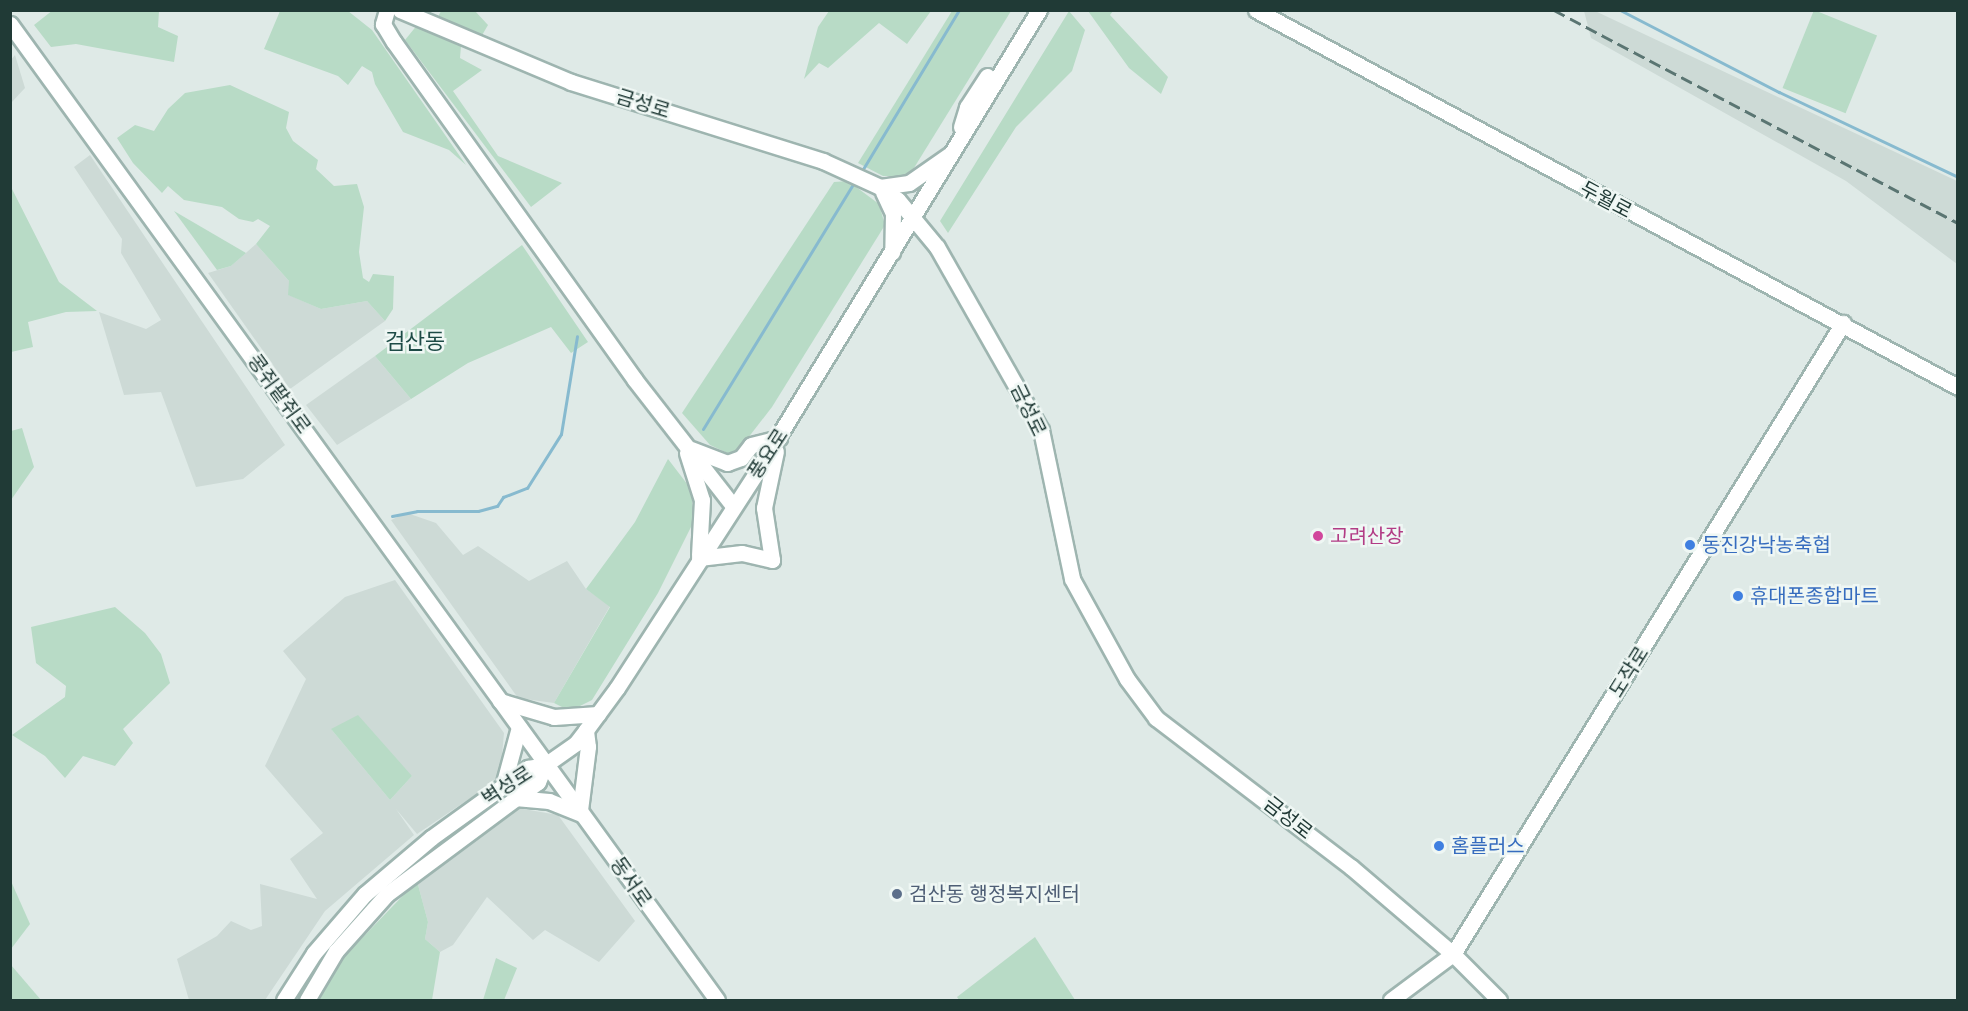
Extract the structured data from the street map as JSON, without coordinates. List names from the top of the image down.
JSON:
{
  "streets": {
    "main road": [
      "금성로",
      "두월로",
      "콩쥐팥쥐로",
      "풍요로",
      "도작로",
      "벽성로",
      "동서로"
    ]
  },
  "crossings": [
    ["금성로", "풍요로"],
    ["금성로", "도작로"],
    ["두월로", "도작로"],
    ["콩쥐팥쥐로", "풍요로"],
    ["콩쥐팥쥐로", "벽성로"],
    ["콩쥐팥쥐로", "동서로"],
    ["풍요로", "벽성로"],
    ["풍요로", "동서로"],
    ["벽성로", "동서로"]
  ],
  "districts": ["검산동"],
  "places": [
    "고려산장",
    "동진강낙농축협",
    "휴대폰종합마트",
    "홈플러스",
    "검산동 행정복지센터"
  ]
}
